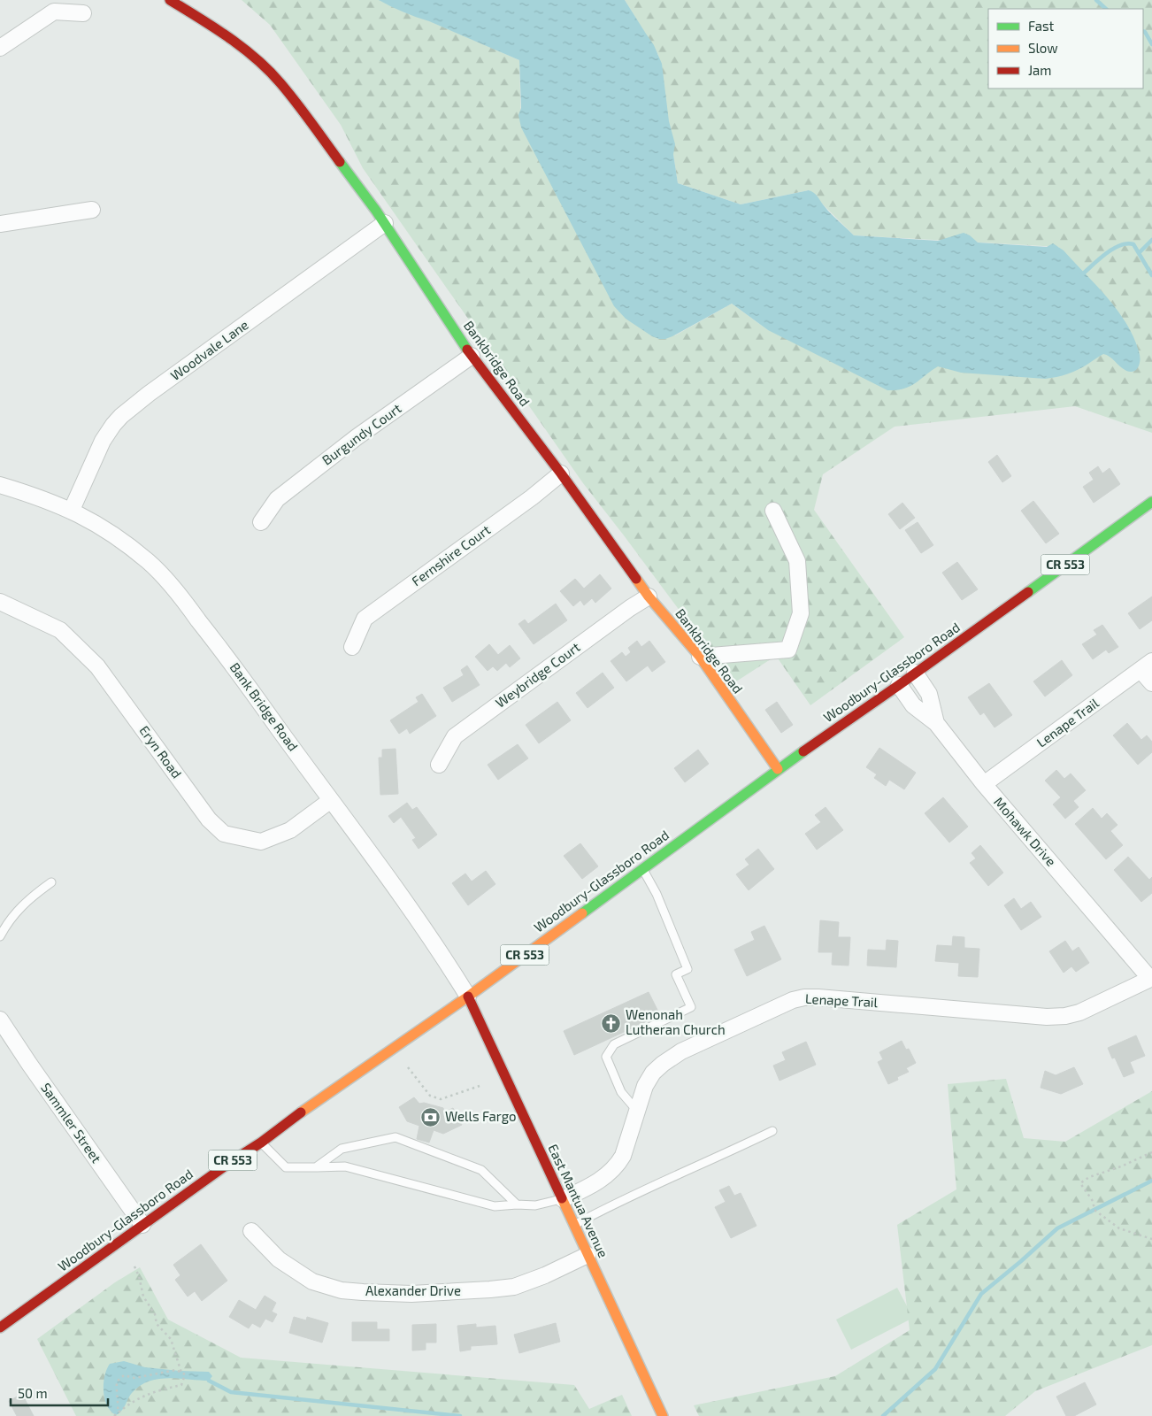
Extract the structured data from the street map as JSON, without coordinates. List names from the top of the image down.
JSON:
{
  "streets": {
    "street": [
      "Woodvale Lane",
      "Bankbridge Road",
      "Burgundy Court",
      "Fernshire Court",
      "CR 553",
      "Woodbury-Glassboro Road",
      "Weybridge Court",
      "Bank Bridge Road",
      "Lenape Trail",
      "Eryn Road",
      "Mohawk Drive",
      "Sammler Street",
      "East Mantua Avenue",
      "Alexander Drive"
    ]
  },
  "crossings": [
    ["Woodvale Lane", "Bankbridge Road"],
    ["Woodvale Lane", "Bank Bridge Road"],
    ["Bankbridge Road", "Burgundy Court"],
    ["Bankbridge Road", "Fernshire Court"],
    ["Bankbridge Road", "Woodbury-Glassboro Road"],
    ["Bankbridge Road", "Weybridge Court"],
    ["Woodbury-Glassboro Road", "Bank Bridge Road"],
    ["Woodbury-Glassboro Road", "Mohawk Drive"],
    ["Woodbury-Glassboro Road", "Sammler Street"],
    ["Woodbury-Glassboro Road", "East Mantua Avenue"],
    ["Bank Bridge Road", "Eryn Road"],
    ["Bank Bridge Road", "East Mantua Avenue"],
    ["Lenape Trail", "Mohawk Drive"],
    ["Lenape Trail", "East Mantua Avenue"],
    ["East Mantua Avenue", "Alexander Drive"]
  ],
  "places": {
    "church": ["Wenonah Lutheran Church"],
    "bank": ["Wells Fargo"]
  },
  "legend": ["Fast", "Slow", "Jam"],
  "scale_bar": "50 m"
}
